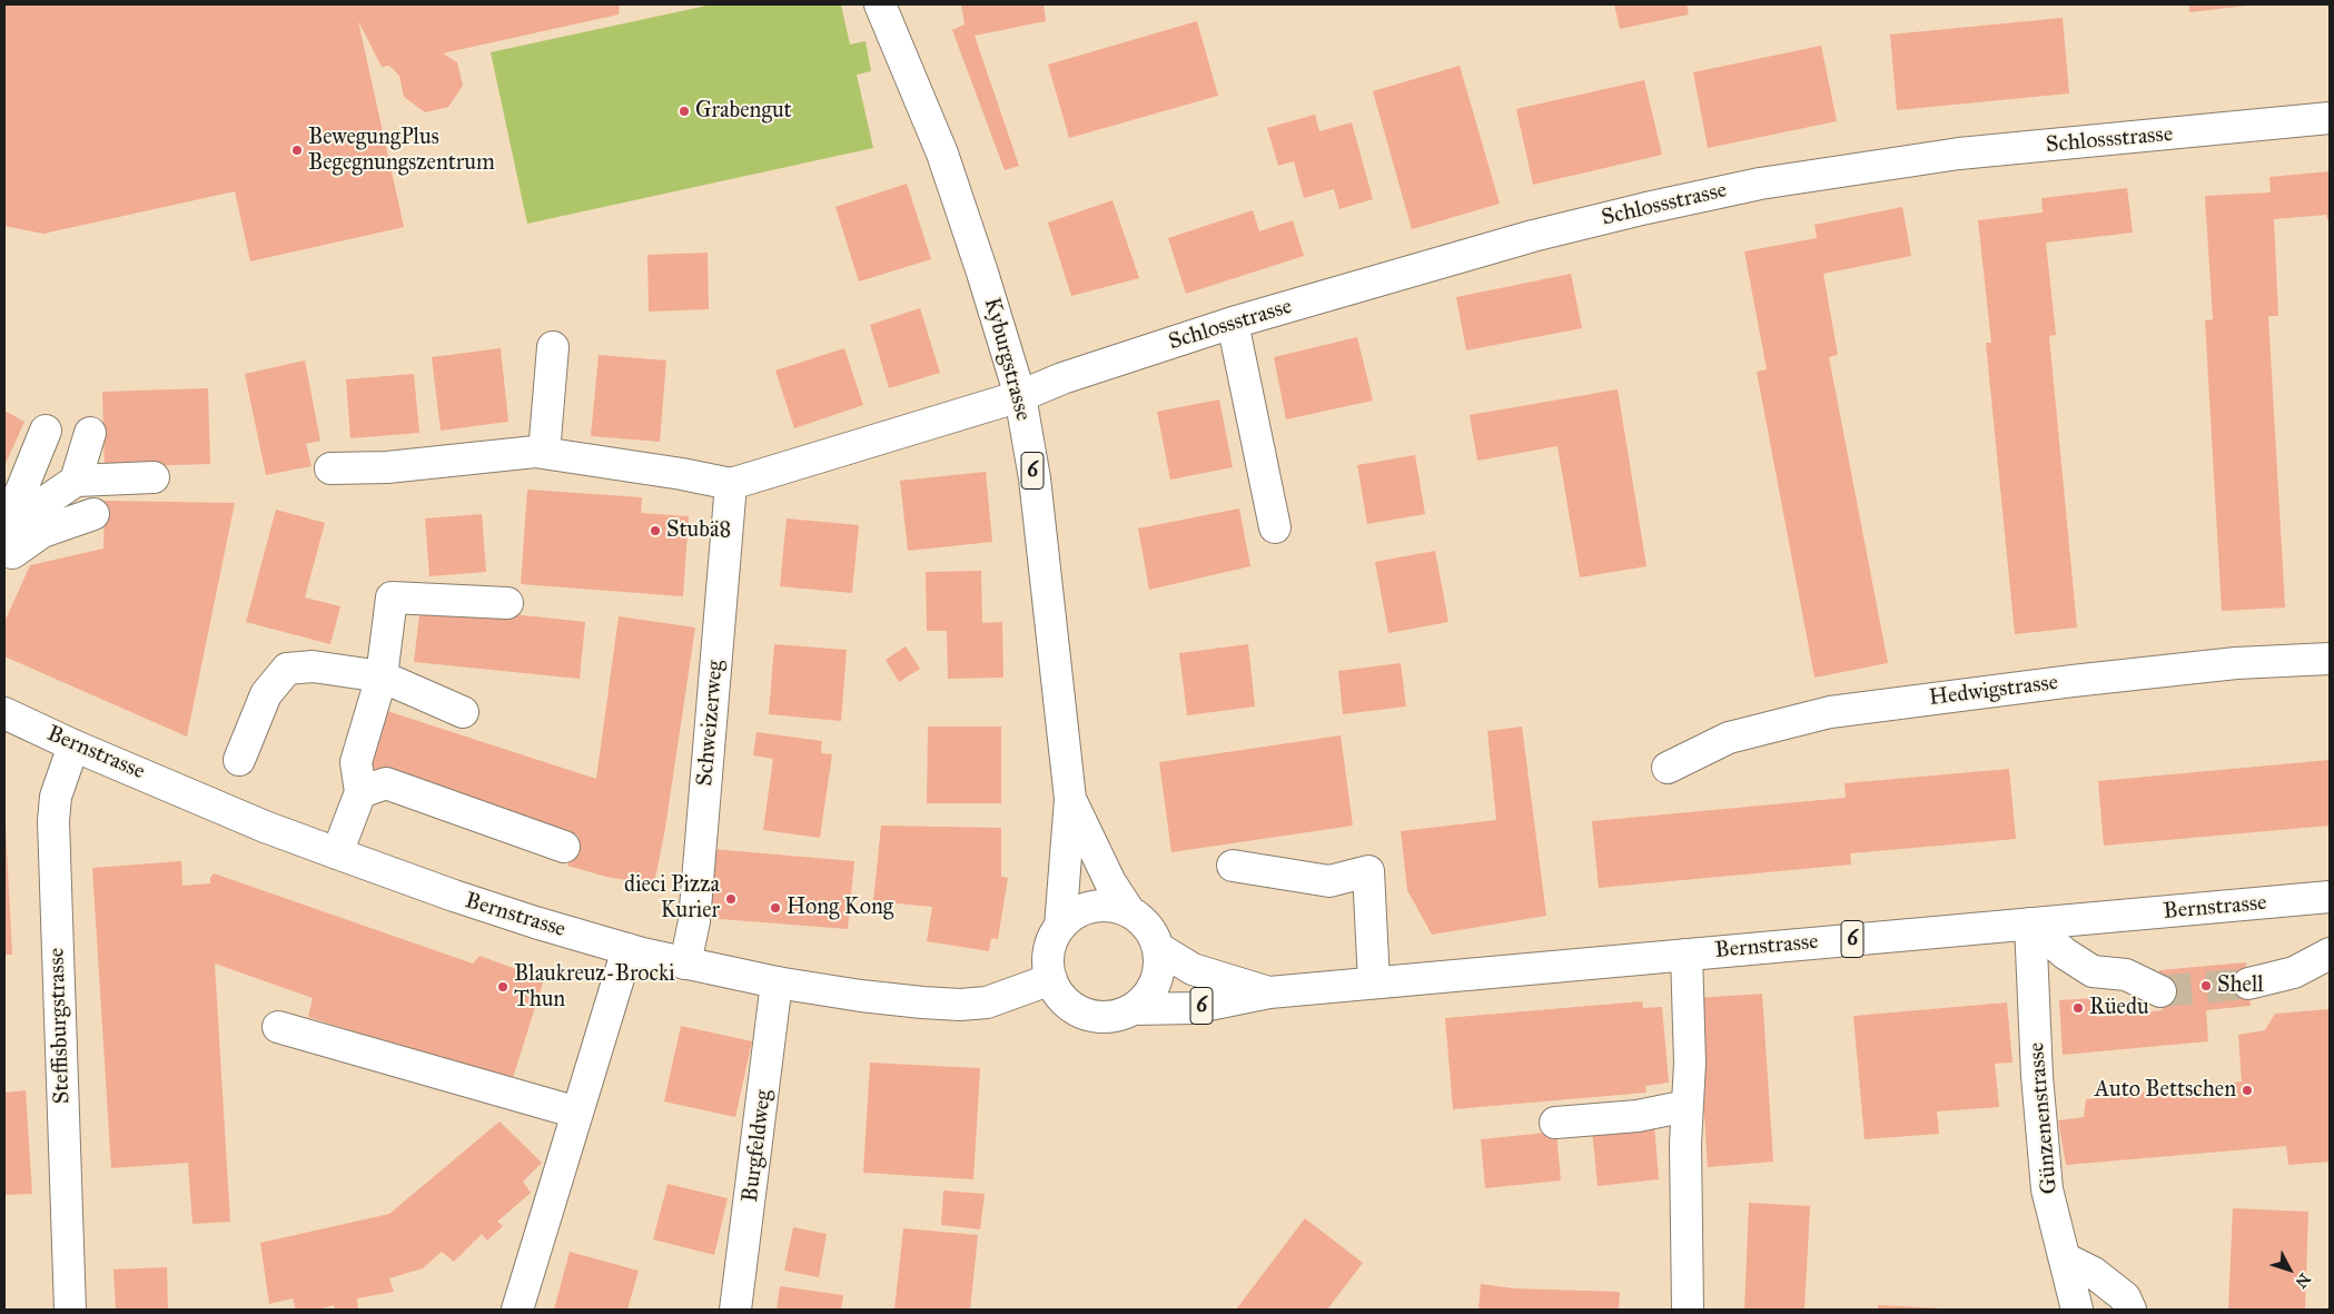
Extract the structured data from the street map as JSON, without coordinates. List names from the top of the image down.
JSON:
{
  "streets": {
    "street": [
      "Schlossstrasse",
      "Kyburgstrasse",
      "6",
      "Hedwigstrasse",
      "Schweizerweg",
      "Bernstrasse",
      "Steffisburgstrasse",
      "Günzenenstrasse",
      "Burgfeldweg"
    ]
  },
  "crossings": [
    ["Schlossstrasse", "Kyburgstrasse"],
    ["Kyburgstrasse", "Bernstrasse"],
    ["Schweizerweg", "Bernstrasse"],
    ["Bernstrasse", "Steffisburgstrasse"],
    ["Bernstrasse", "Günzenenstrasse"],
    ["Bernstrasse", "Burgfeldweg"]
  ],
  "places": [
    "Grabengut",
    "BewegungPlus Begegnungszentrum",
    "Stubä8",
    "dieci Pizza Kurier",
    "Hong Kong",
    "Shell",
    "Blaukreuz-Brocki Thun",
    "Rüedu",
    "Auto Bettschen"
  ],
  "north": "bottom right"
}
